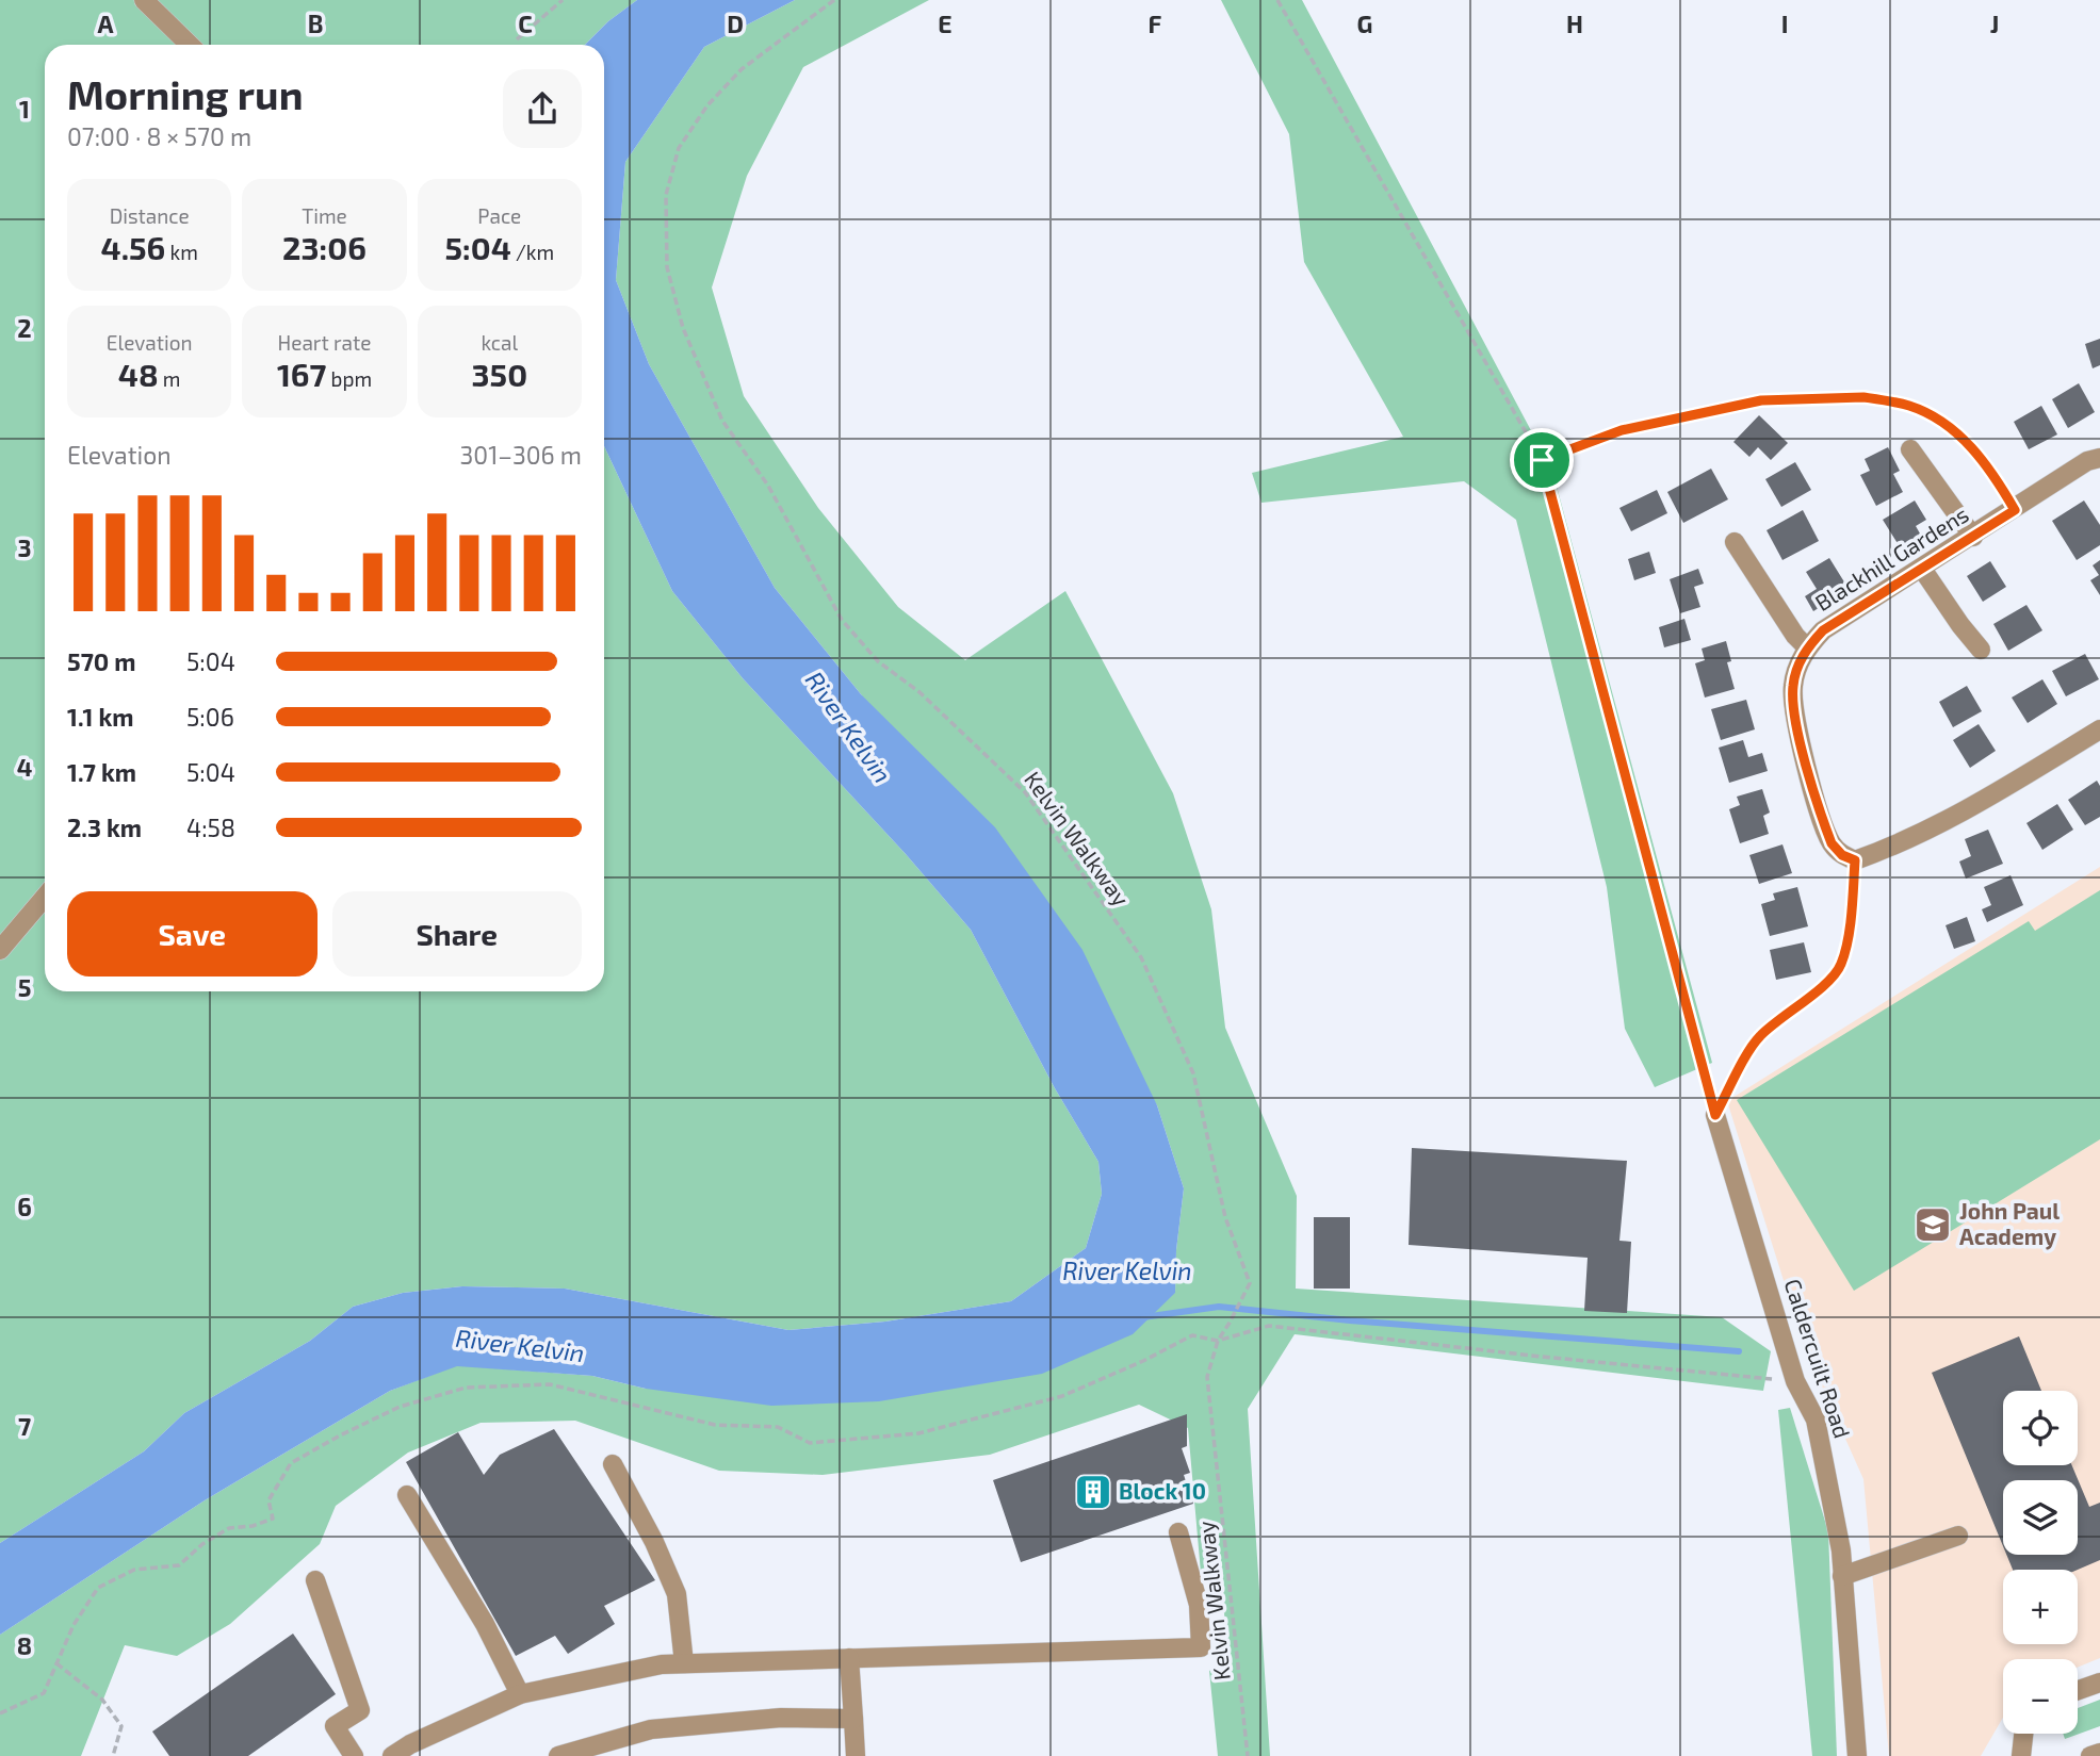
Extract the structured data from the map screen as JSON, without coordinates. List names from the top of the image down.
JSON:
{
  "streets": {
    "street": ["Blackhill Gardens", "Caldercuilt Road"],
    "path": ["Kelvin Walkway"]
  },
  "water": ["River Kelvin"],
  "places": {
    "school or university": ["John Paul Academy"],
    "building": ["Block 10"]
  },
  "page": {
    "heading": ["Morning run", "07:00 · 8 × 570 m"],
    "stats": [
      ["Distance", "4.56 km"],
      ["Time", "23:06"],
      ["Pace", "5:04 /km"],
      ["Elevation", "48 m"],
      ["Heart rate", "167 bpm"],
      ["kcal", "350"]
    ],
    "chart": ["Elevation", "301–306 m"],
    "list": [
      {
        "name": "570 m",
        "note": "5:04"
      },
      {
        "name": "1.1 km",
        "note": "5:06"
      },
      {
        "name": "1.7 km",
        "note": "5:04"
      },
      {
        "name": "2.3 km",
        "note": "4:58"
      }
    ],
    "buttons": ["Save", "Share"],
    "map_buttons": ["+", "−"]
  },
  "grid": {
    "columns": [
      "A",
      "B",
      "C",
      "D",
      "E",
      "F",
      "G",
      "H",
      "I",
      "J"
    ],
    "rows": [
      "1",
      "2",
      "3",
      "4",
      "5",
      "6",
      "7",
      "8"
    ]
  }
}
